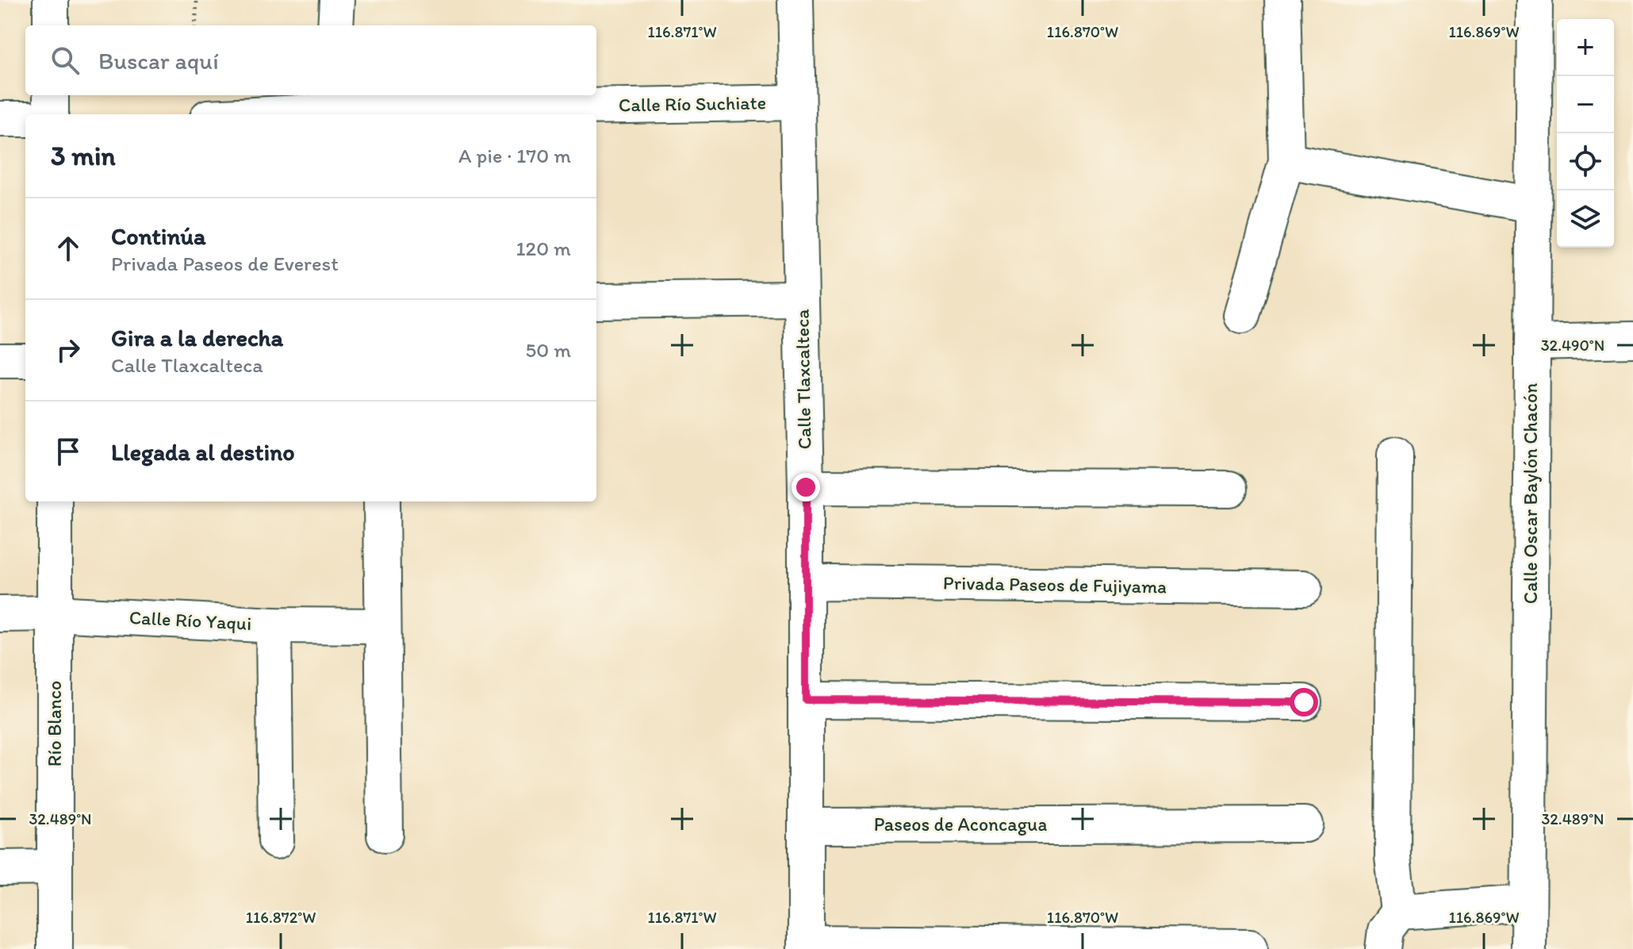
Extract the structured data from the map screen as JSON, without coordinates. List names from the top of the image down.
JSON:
{
  "streets": {
    "street": [
      "Calle Río Suchiate",
      "Calle Tlaxcalteca",
      "Calle Oscar Baylón Chacón",
      "Privada Paseos de Fujiyama",
      "Calle Río Yaqui",
      "Río Blanco",
      "Paseos de Aconcagua"
    ]
  },
  "crossings": [
    ["Calle Río Suchiate", "Calle Tlaxcalteca"],
    ["Calle Tlaxcalteca", "Privada Paseos de Fujiyama"],
    ["Calle Tlaxcalteca", "Paseos de Aconcagua"],
    ["Calle Río Yaqui", "Río Blanco"]
  ],
  "page": {
    "map_buttons": ["+", "−"],
    "search": "Buscar aquí",
    "heading": ["3 min", "A pie · 170 m"],
    "list": [
      ["Continúa", "Privada Paseos de Everest", "120 m"],
      ["Gira a la derecha", "Calle Tlaxcalteca", "50 m"],
      "Llegada al destino"
    ]
  },
  "coordinates": [
    "116.871°W",
    "116.870°W",
    "116.869°W",
    "32.490°N",
    "32.489°N",
    "116.872°W"
  ]
}
